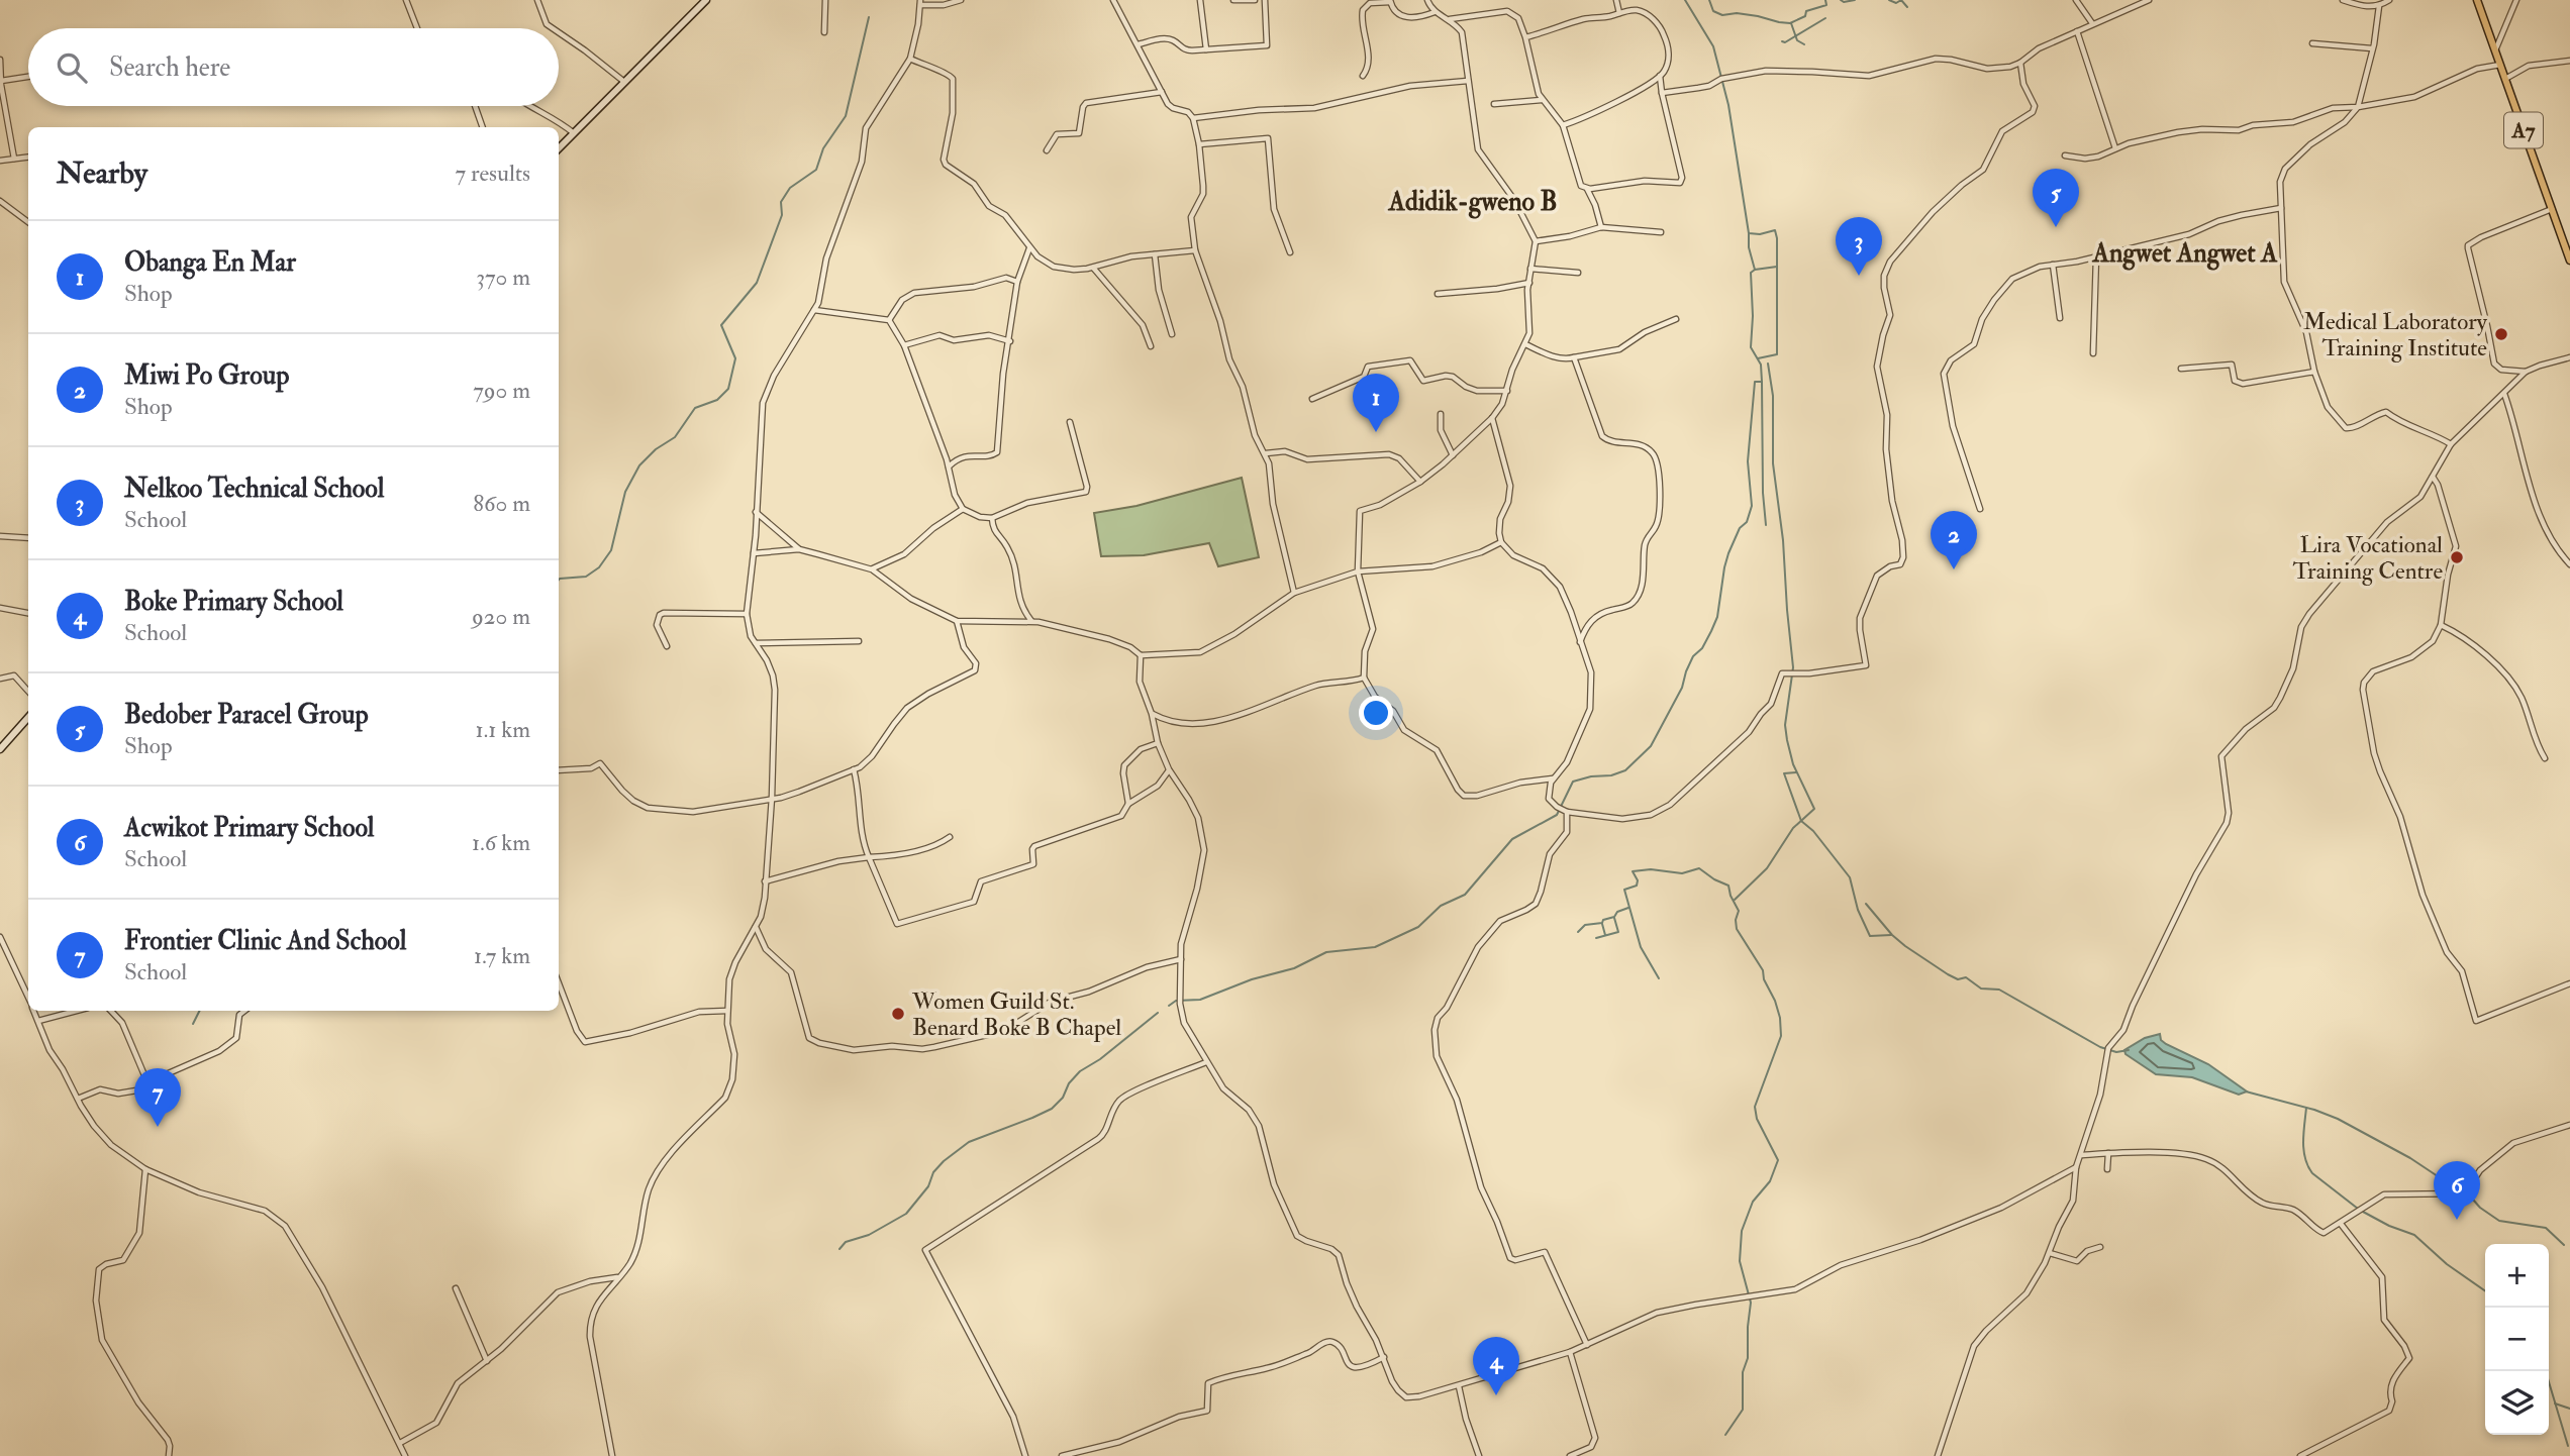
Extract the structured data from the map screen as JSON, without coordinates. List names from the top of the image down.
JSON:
{
  "streets": {
    "main road": ["A7"]
  },
  "districts": ["Adidik-gweno B", "Angwet Angwet A"],
  "places": ["Medical Laboratory Training Institute", "Lira Vocational Training Centre", "Women Guild St. Benard Boke B Chapel"],
  "page": {
    "search": "Search here",
    "heading": ["Nearby", "7 results"],
    "pins": [
      "5",
      "3",
      "1",
      "2",
      "7",
      "6",
      "4"
    ],
    "list": [
      {
        "mark": "1",
        "name": "Obanga En Mar",
        "note": "Shop",
        "value": "370 m"
      },
      {
        "mark": "2",
        "name": "Miwi Po Group",
        "note": "Shop",
        "value": "790 m"
      },
      {
        "mark": "3",
        "name": "Nelkoo Technical School",
        "note": "School",
        "value": "860 m"
      },
      {
        "mark": "4",
        "name": "Boke Primary School",
        "note": "School",
        "value": "920 m"
      },
      {
        "mark": "5",
        "name": "Bedober Paracel Group",
        "note": "Shop",
        "value": "1.1 km"
      },
      {
        "mark": "6",
        "name": "Acwikot Primary School",
        "note": "School",
        "value": "1.6 km"
      },
      {
        "mark": "7",
        "name": "Frontier Clinic And School",
        "note": "School",
        "value": "1.7 km"
      }
    ],
    "map_buttons": ["+", "−"]
  }
}
